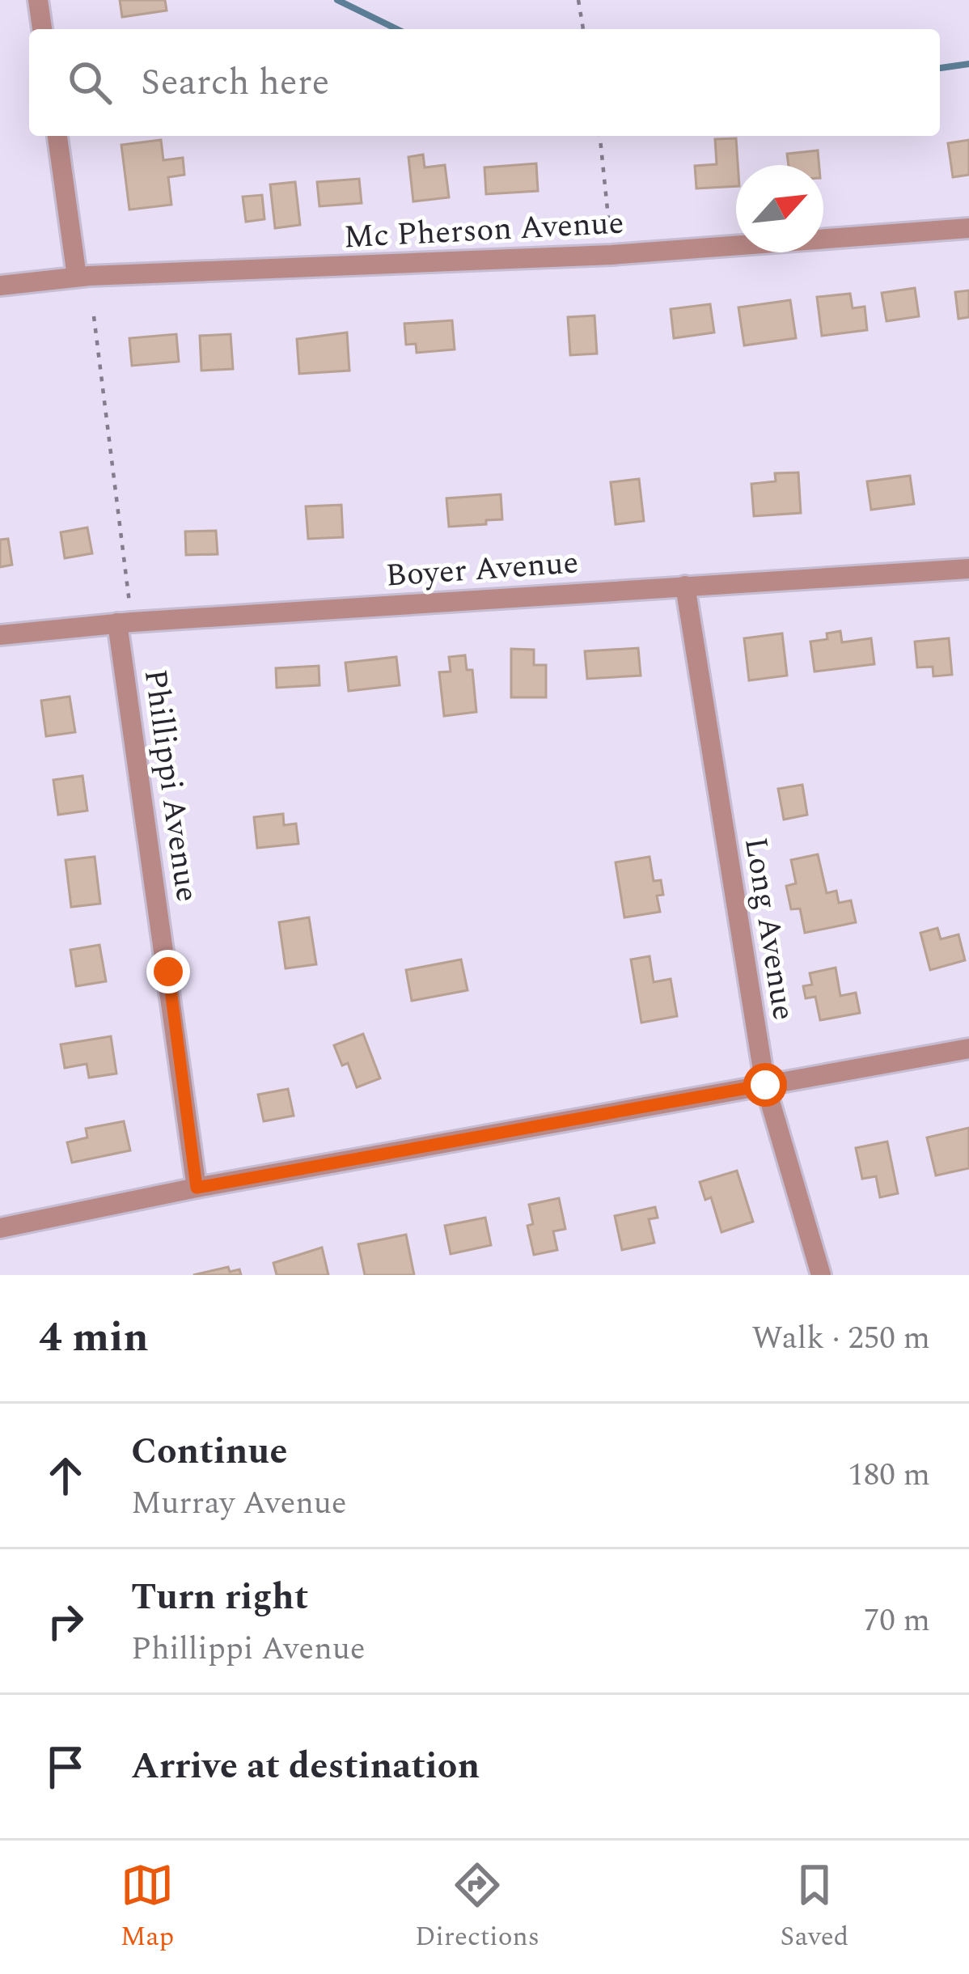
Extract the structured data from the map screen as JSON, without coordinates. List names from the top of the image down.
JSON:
{
  "streets": {
    "street": [
      "Mc Pherson Avenue",
      "Boyer Avenue",
      "Phillippi Avenue",
      "Long Avenue"
    ]
  },
  "crossings": [
    ["Boyer Avenue", "Phillippi Avenue"],
    ["Boyer Avenue", "Long Avenue"]
  ],
  "north": "top right",
  "page": {
    "search": "Search here",
    "heading": ["4 min", "Walk · 250 m"],
    "list": [
      ["Continue", "Murray Avenue", "180 m"],
      ["Turn right", "Phillippi Avenue", "70 m"],
      "Arrive at destination"
    ],
    "nav": ["Map", "Directions", "Saved"]
  }
}
